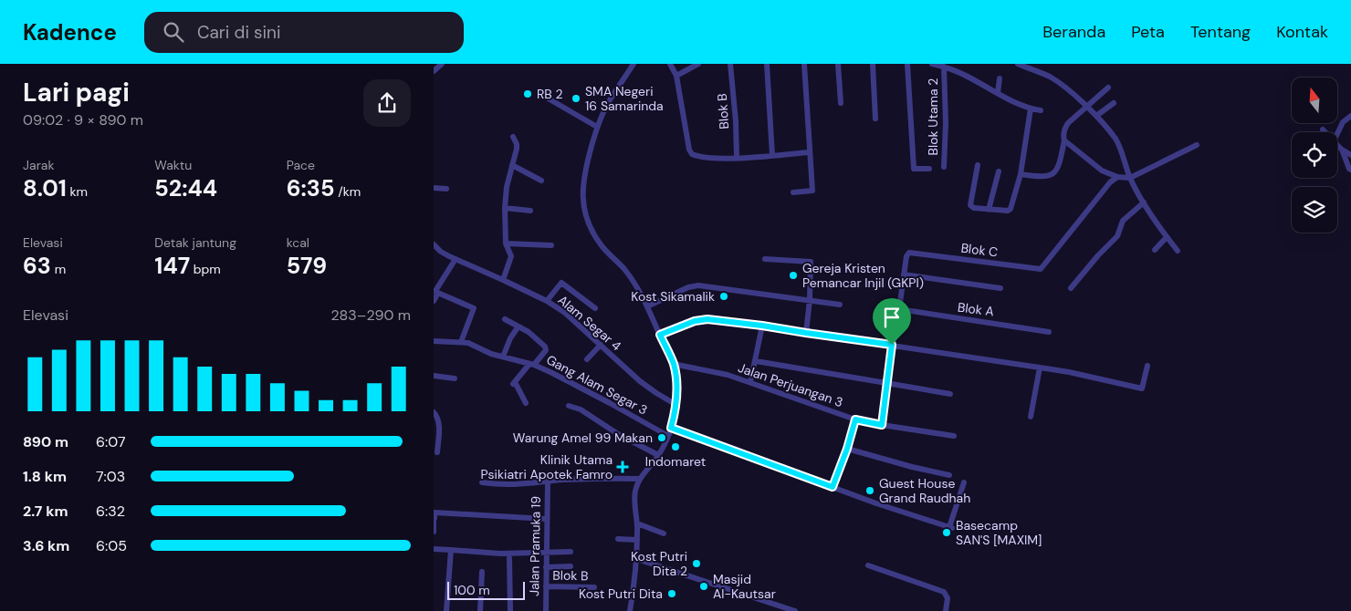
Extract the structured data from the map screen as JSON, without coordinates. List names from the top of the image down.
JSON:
{
  "streets": {
    "street": [
      "Blok B",
      "Blok Utama 2",
      "Blok C",
      "Blok A",
      "Alam Segar 4",
      "Gang Alam Segar 3",
      "Jalan Perjuangan 3",
      "Jalan Pramuka 19"
    ]
  },
  "crossings": [
    ["Blok B", "Jalan Pramuka 19"]
  ],
  "places": {
    "other": [
      "RB 2",
      "SMA Negeri 16 Samarinda",
      "Gereja Kristen Pemancar Injil (GKPI)",
      "Kost Sikamalik",
      "Warung Amel 99 Makan",
      "Indomaret",
      "Guest House Grand Raudhah",
      "Basecamp SAN'S [MAXIM]",
      "Kost Putri Dita 2",
      "Masjid Al-Kautsar",
      "Kost Putri Dita"
    ],
    "health": ["Klinik Utama Psikiatri Apotek Famro"]
  },
  "scale_bar": "100 m",
  "north": "top",
  "page": {
    "header": "Kadence",
    "search": "Cari di sini",
    "nav": [
      "Beranda",
      "Peta",
      "Tentang",
      "Kontak"
    ],
    "heading": ["Lari pagi", "09:02 · 9 × 890 m"],
    "stats": [
      ["Jarak", "8.01 km"],
      ["Waktu", "52:44"],
      ["Pace", "6:35 /km"],
      ["Elevasi", "63 m"],
      ["Detak jantung", "147 bpm"],
      ["kcal", "579"]
    ],
    "chart": ["Elevasi", "283–290 m"],
    "list": [
      {
        "name": "890 m",
        "note": "6:07"
      },
      {
        "name": "1.8 km",
        "note": "7:03"
      },
      {
        "name": "2.7 km",
        "note": "6:32"
      },
      {
        "name": "3.6 km",
        "note": "6:05"
      }
    ],
    "scale": "100 m"
  }
}
